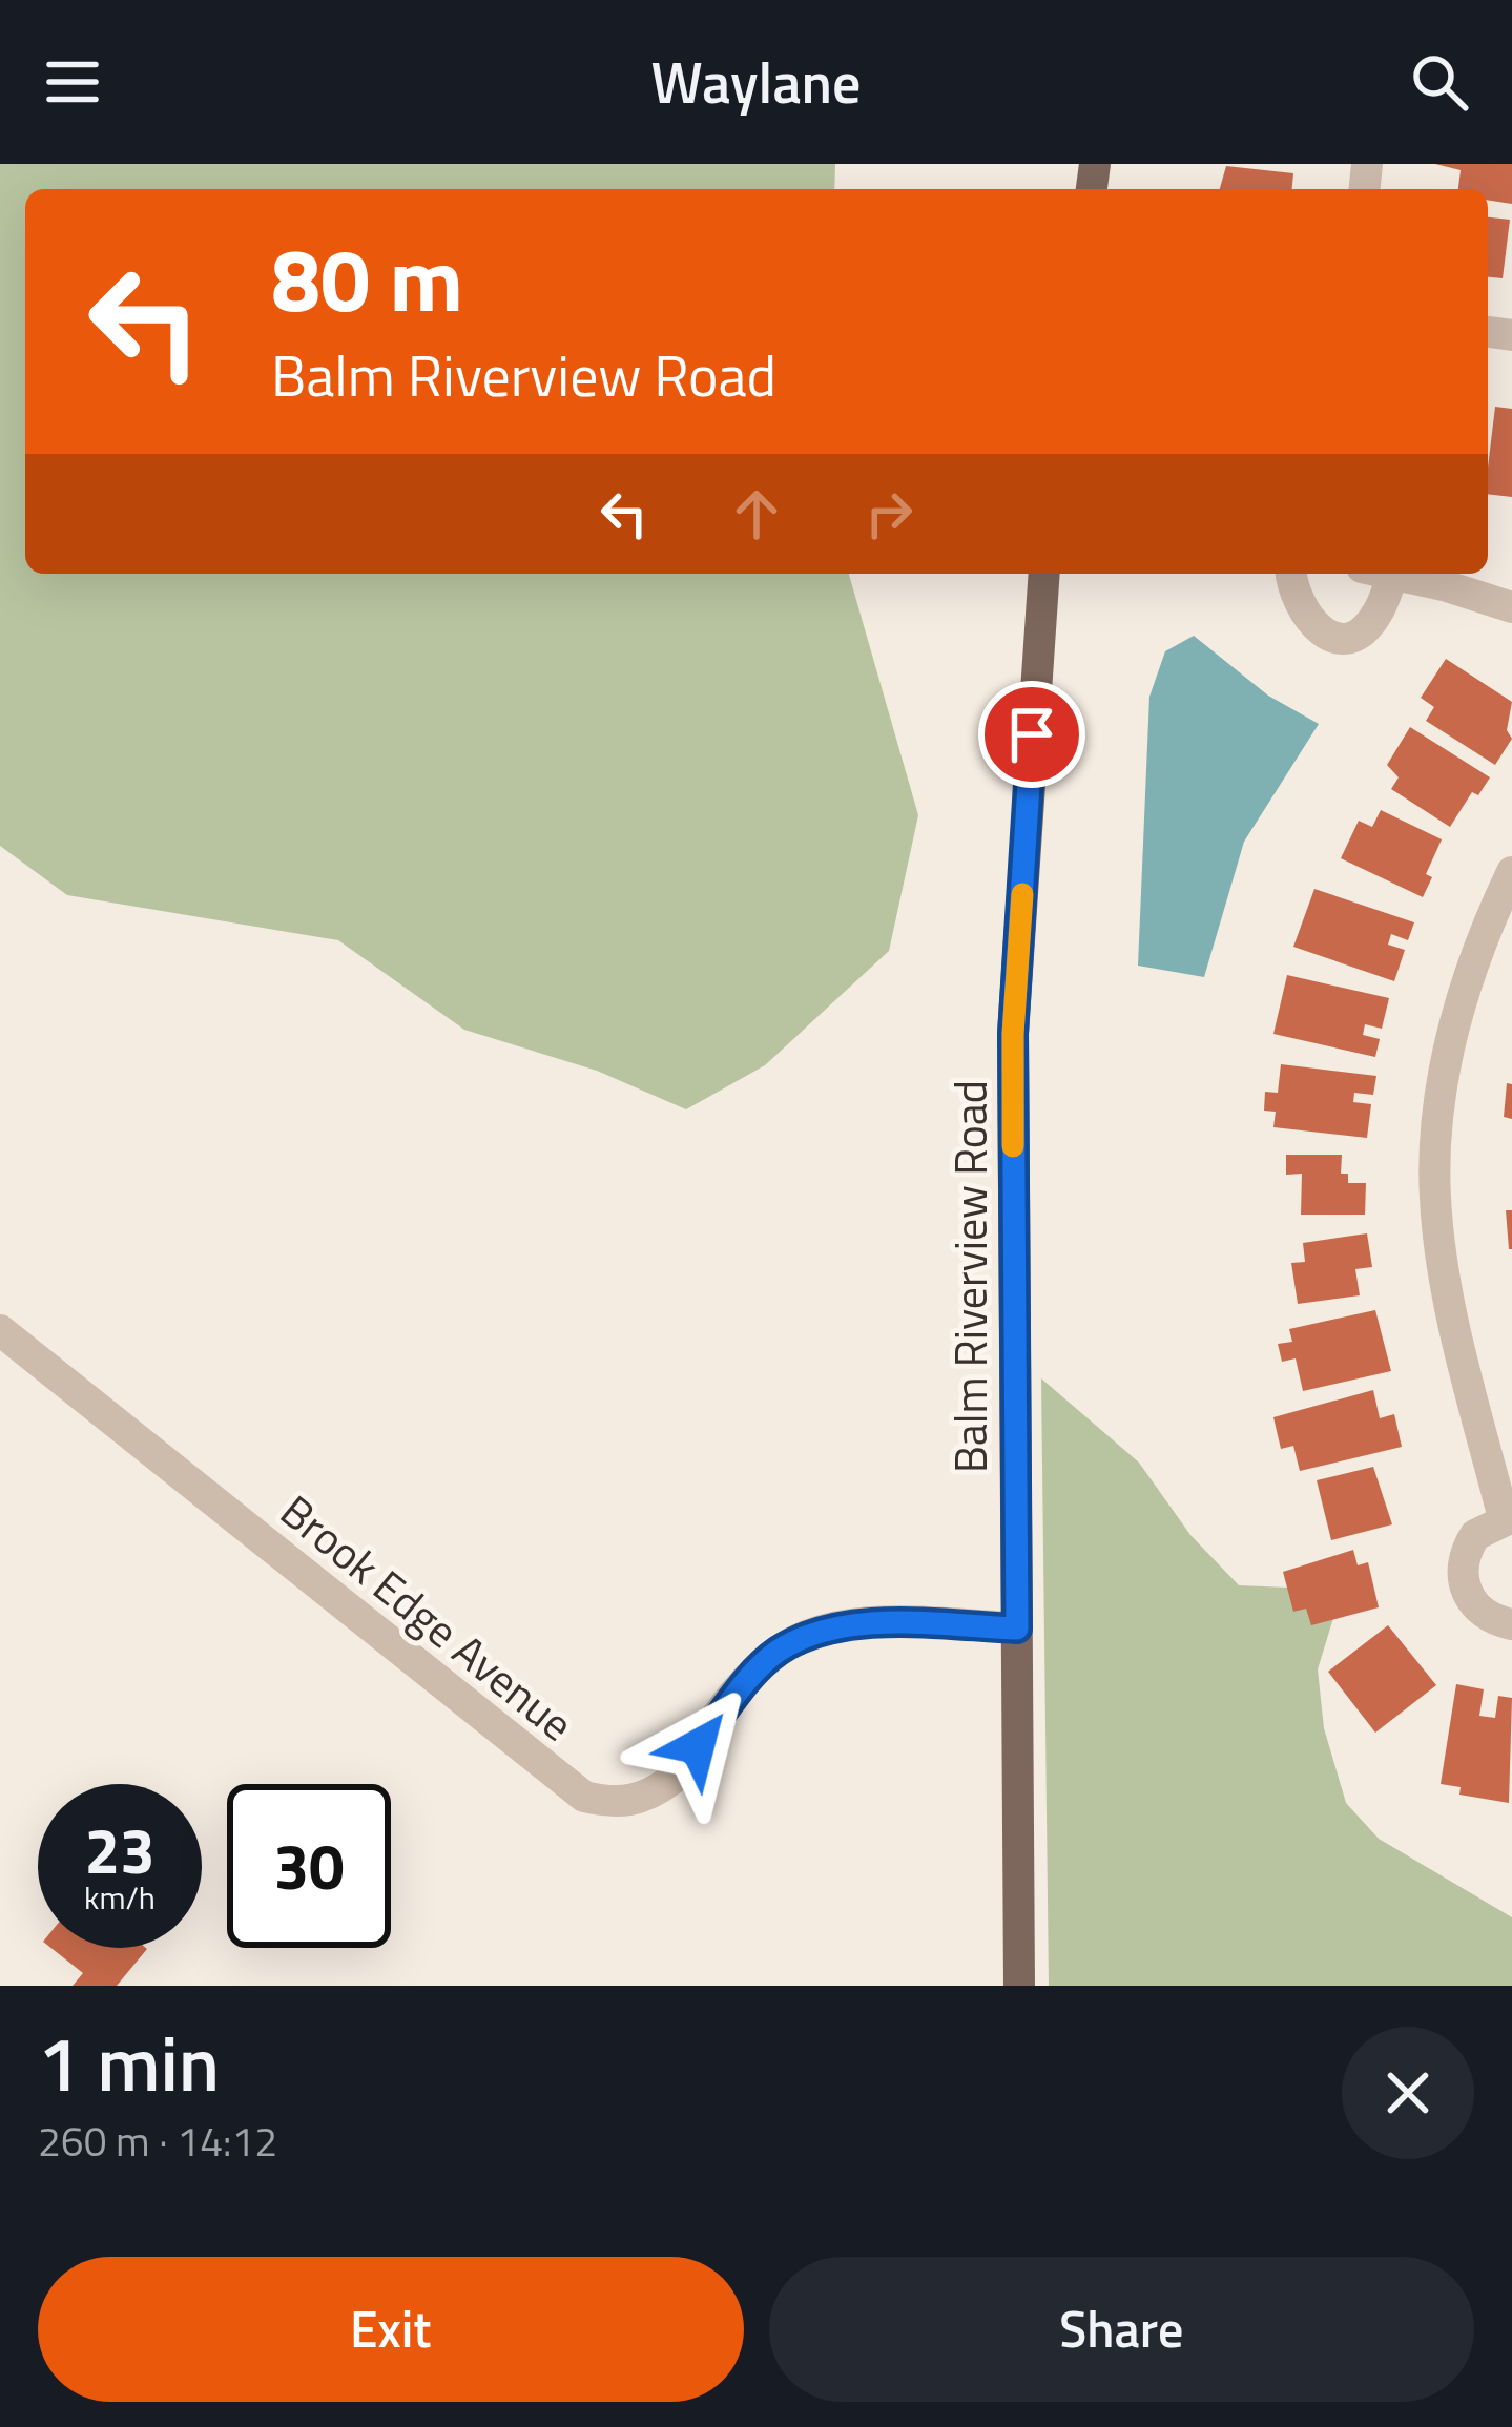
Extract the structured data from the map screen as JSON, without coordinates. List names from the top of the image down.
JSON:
{
  "streets": {
    "main road": ["Balm Riverview Road"],
    "street": ["Brook Edge Avenue"]
  },
  "crossings": [
    ["Balm Riverview Road", "Brook Edge Avenue"]
  ],
  "page": {
    "header": "Waylane",
    "turn": ["80 m", "Balm Riverview Road"],
    "speed": "23 km/h",
    "limit": "30",
    "heading": ["1 min", "260 m · 14:12"],
    "buttons": ["Exit", "Share"]
  }
}
